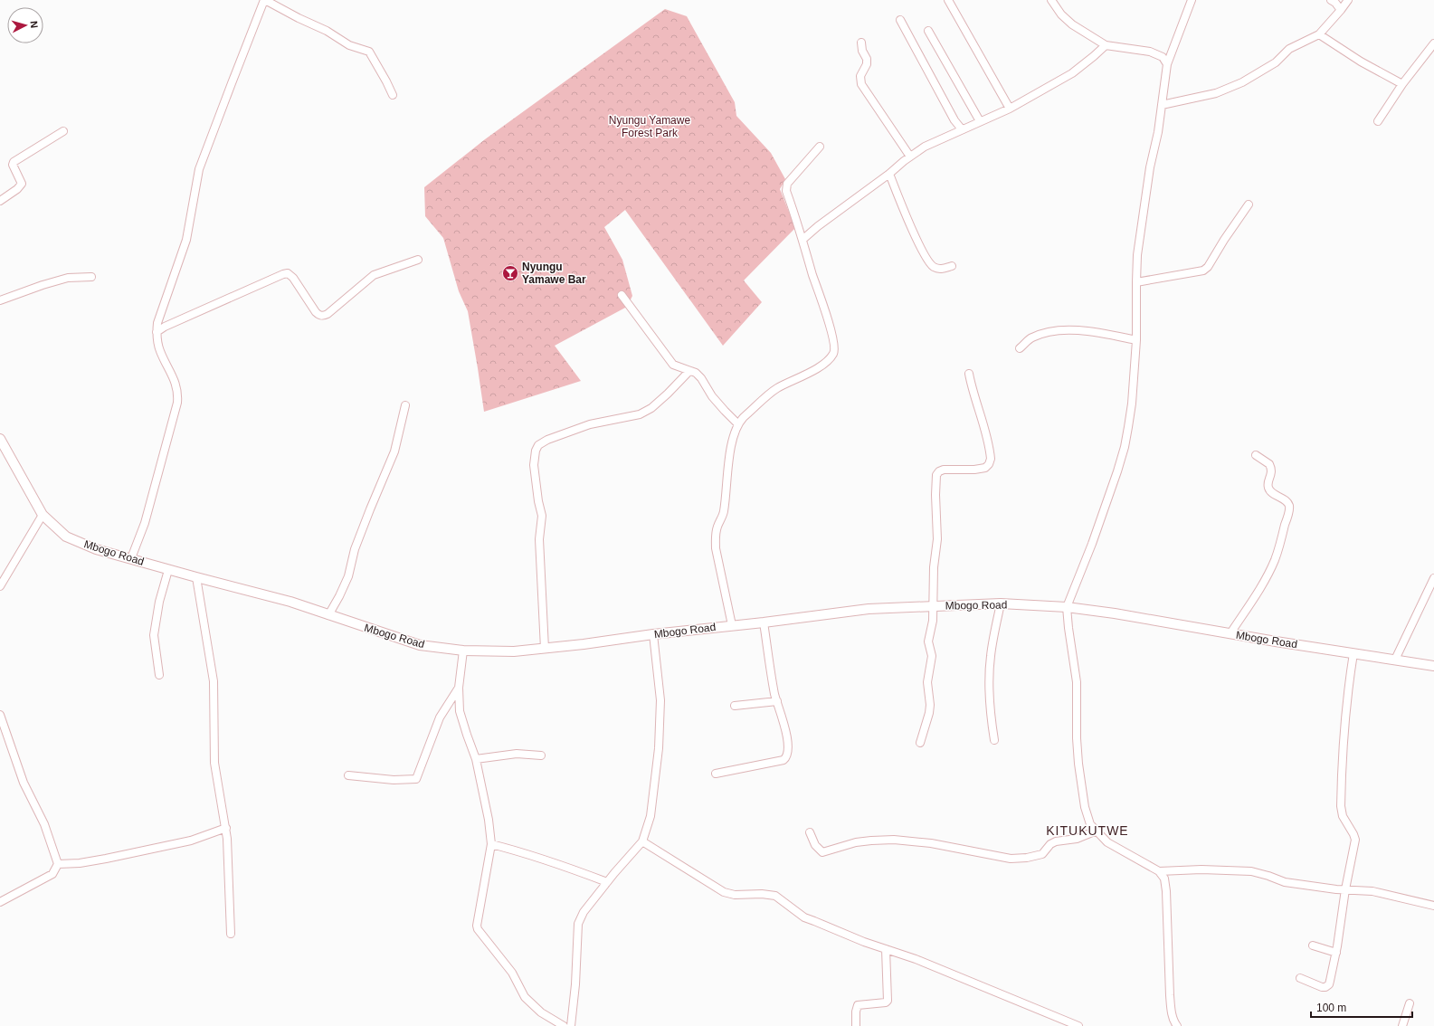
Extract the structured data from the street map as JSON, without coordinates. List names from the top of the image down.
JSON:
{
  "streets": {
    "main road": ["Mbogo Road"]
  },
  "districts": ["KITUKUTWE"],
  "parks": ["Nyungu Yamawe Forest Park"],
  "places": {
    "bar": ["Nyungu Yamawe Bar"]
  },
  "scale_bar": "100 m",
  "north": "right"
}
